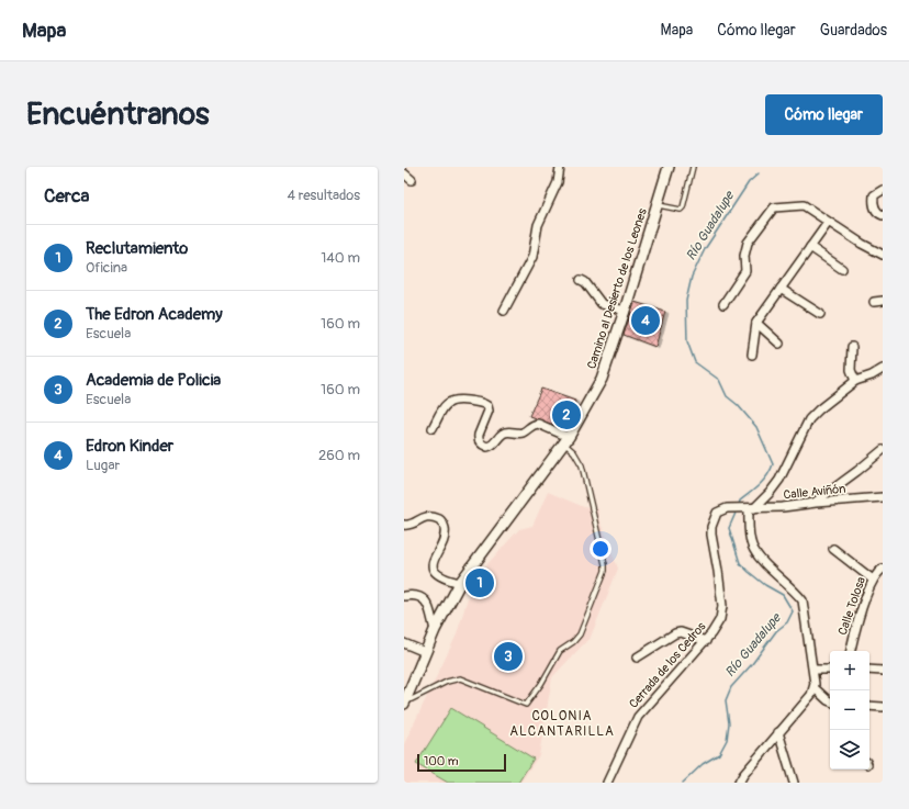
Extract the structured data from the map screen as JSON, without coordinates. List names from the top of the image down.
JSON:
{
  "streets": {
    "main road": ["Camino al Desierto de los Leones"],
    "street": ["Calle Aviñón", "Calle Tolosa", "Cerrada de los Cedros"]
  },
  "crossings": [
    ["Calle Aviñón", "Cerrada de los Cedros"]
  ],
  "districts": ["COLONIA ALCANTARILLA"],
  "water": ["Río Guadalupe"],
  "scale_bar": "100 m",
  "page": {
    "header": "Mapa",
    "nav": ["Mapa", "Cómo llegar", "Guardados"],
    "buttons": "Cómo llegar",
    "title": "Encuéntranos",
    "heading": ["Cerca", "4 resultados"],
    "list": [
      {
        "mark": "1",
        "name": "Reclutamiento",
        "note": "Oficina",
        "value": "140 m"
      },
      {
        "mark": "2",
        "name": "The Edron Academy",
        "note": "Escuela",
        "value": "160 m"
      },
      {
        "mark": "3",
        "name": "Academia de Policia",
        "note": "Escuela",
        "value": "160 m"
      },
      {
        "mark": "4",
        "name": "Edron Kinder",
        "note": "Lugar",
        "value": "260 m"
      }
    ],
    "pins": [
      "4",
      "2",
      "1",
      "3"
    ],
    "map_buttons": ["+", "−"],
    "scale": "100 m"
  }
}
